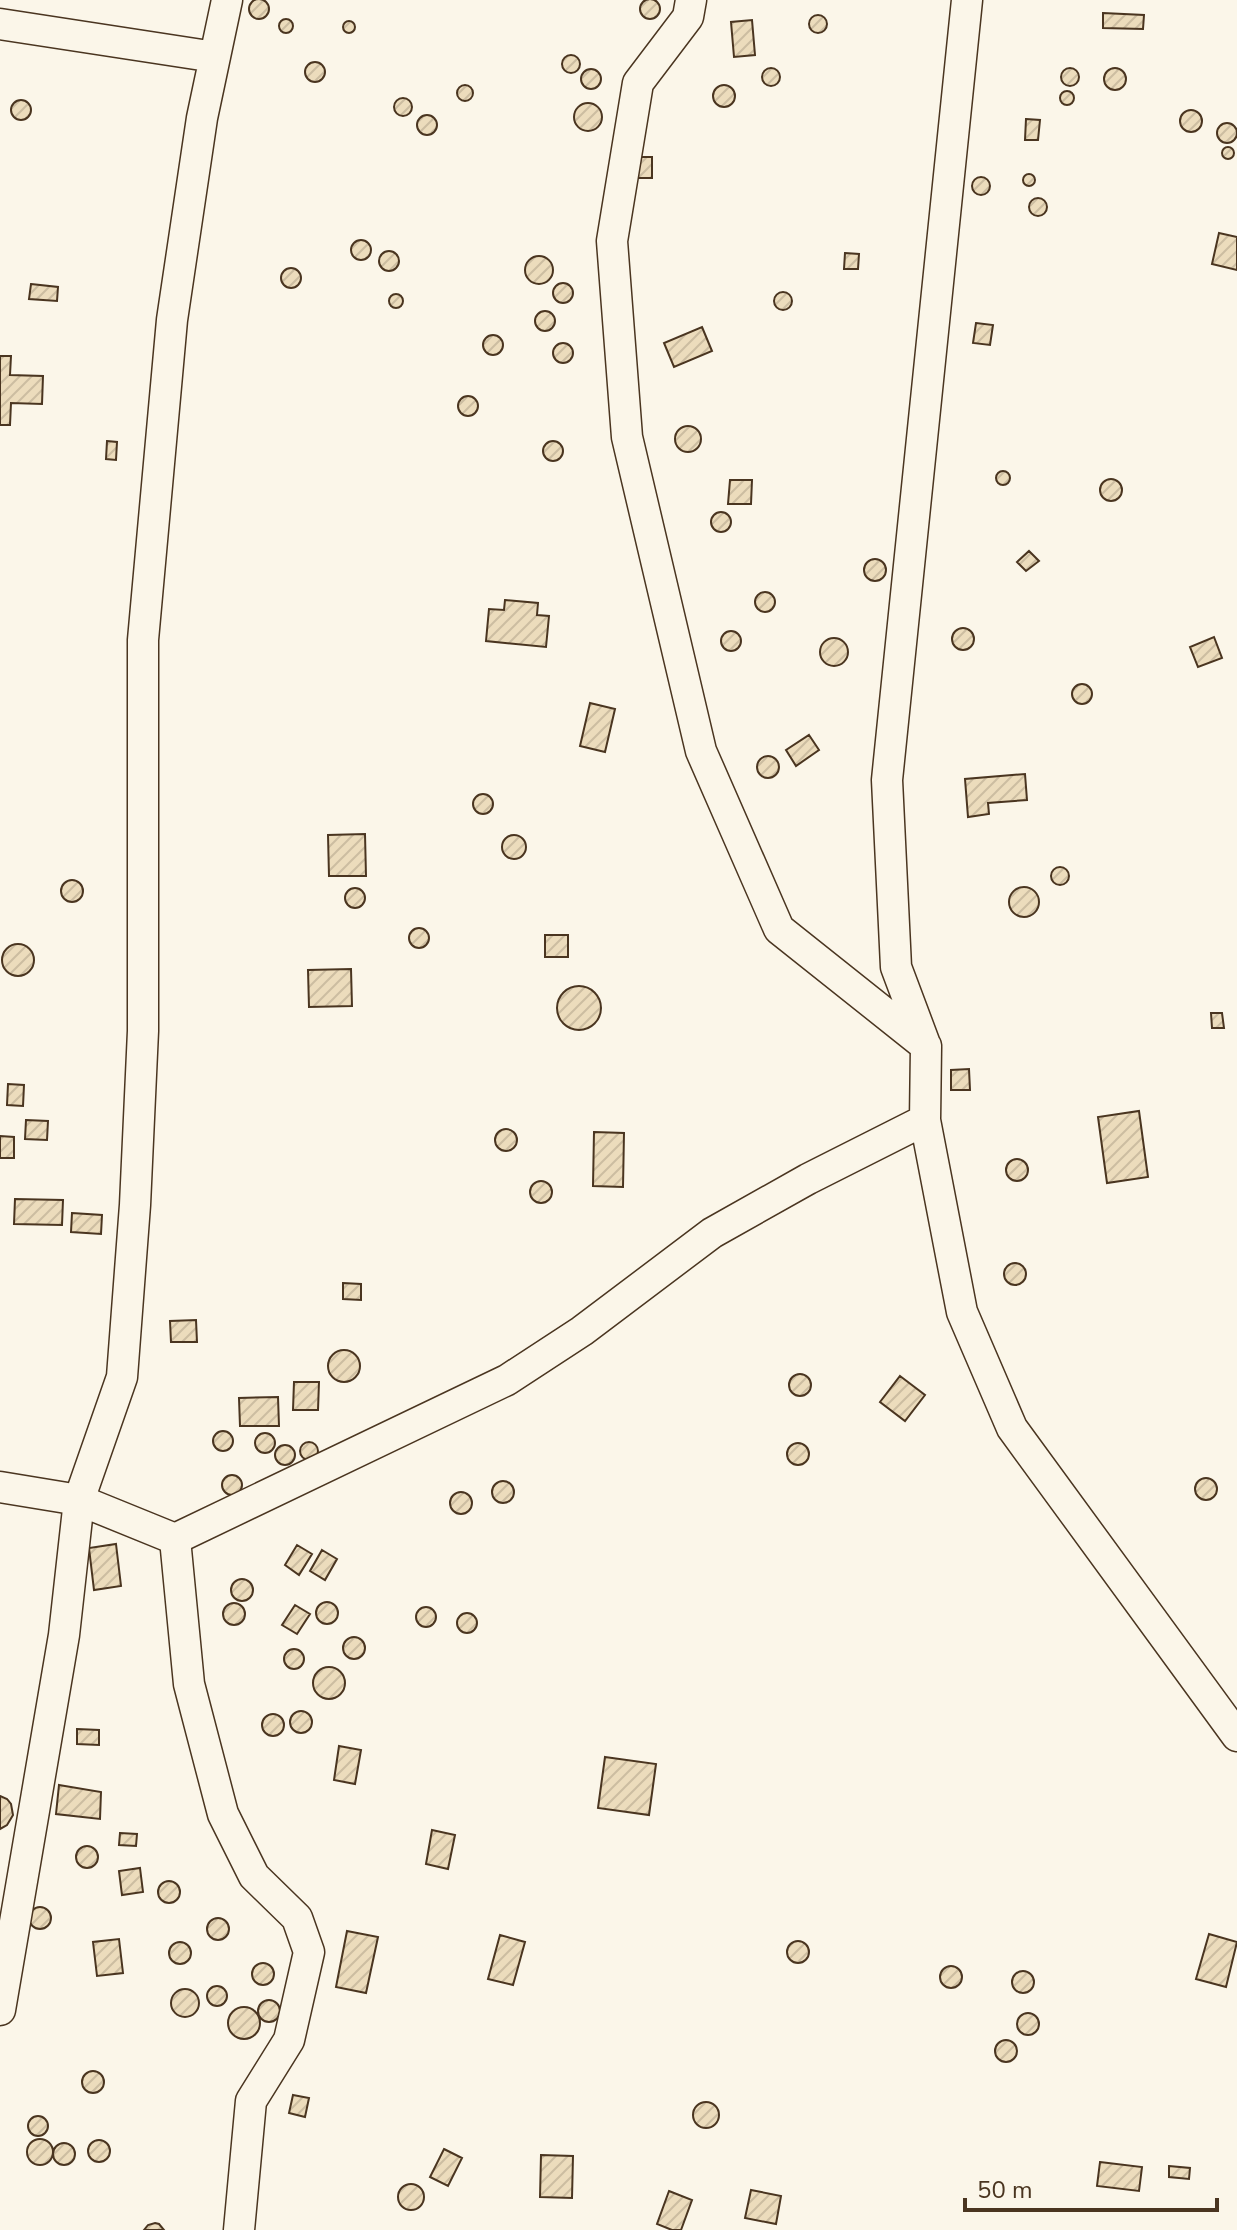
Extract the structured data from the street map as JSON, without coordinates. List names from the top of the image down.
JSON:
{
  "scale_bar": "50 m"
}
